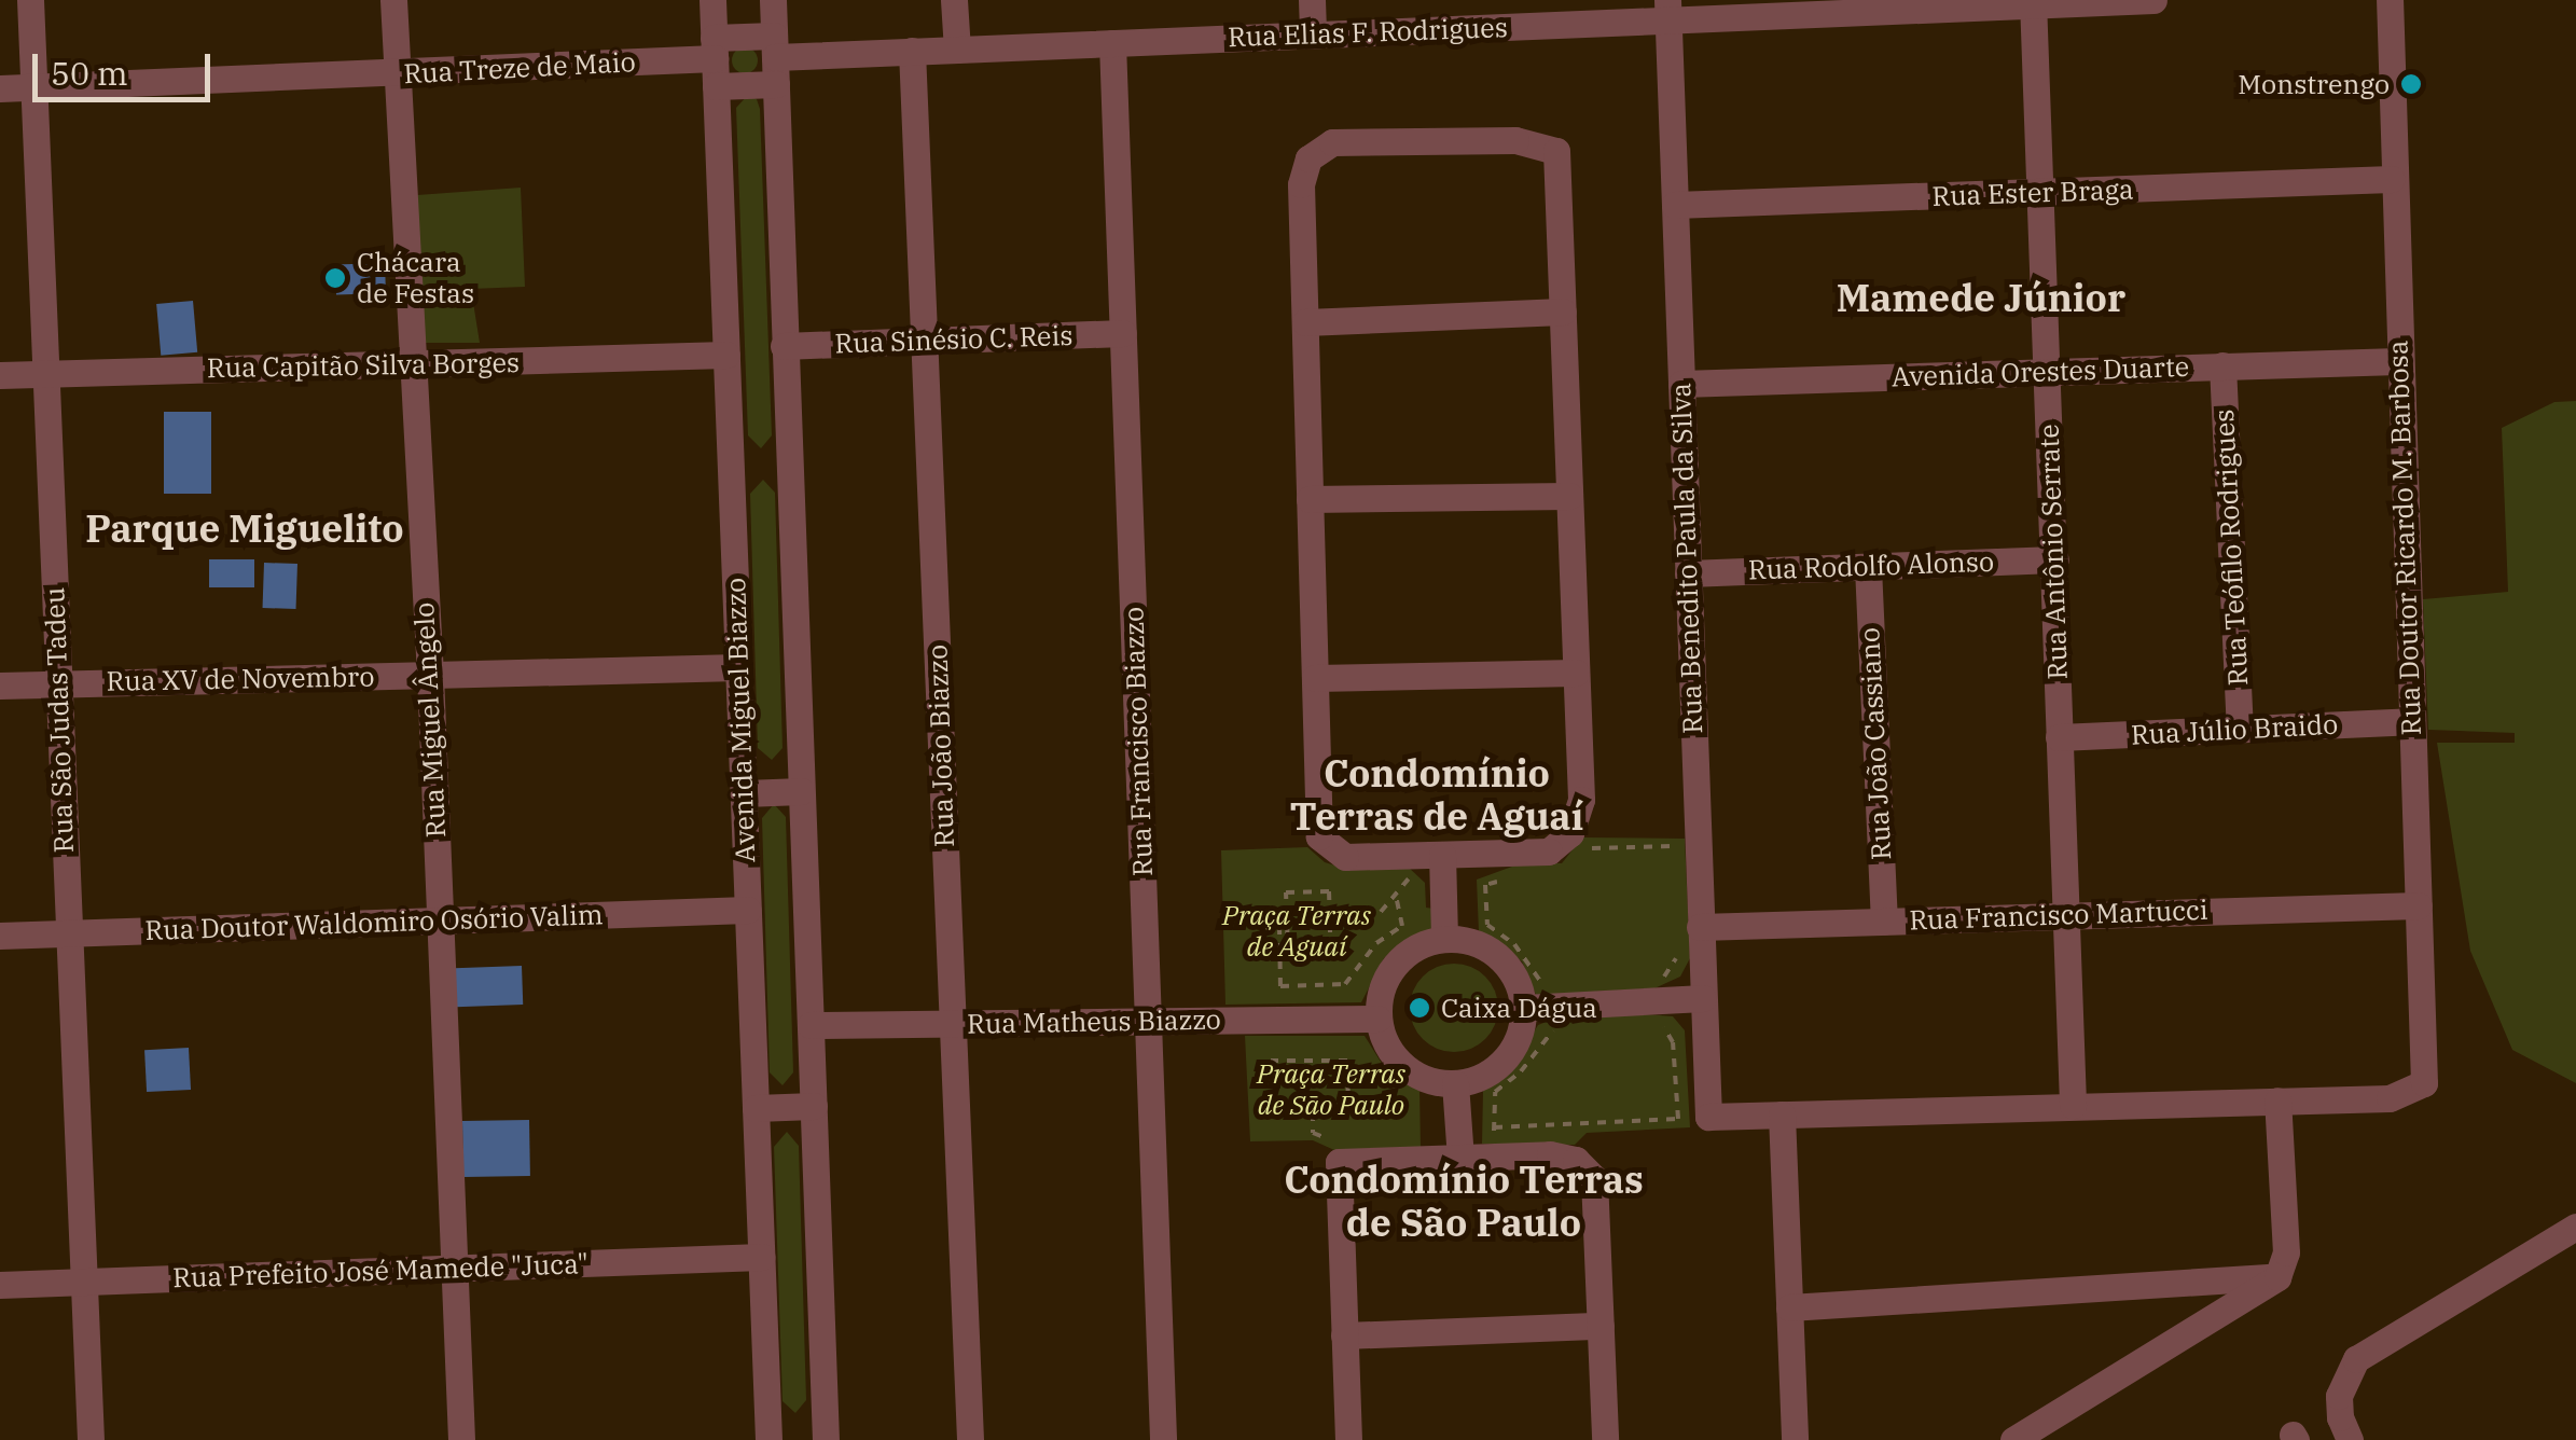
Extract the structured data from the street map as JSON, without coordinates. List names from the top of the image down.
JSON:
{
  "streets": {
    "street": [
      "Rua Elias F. Rodrigues",
      "Rua Treze de Maio",
      "Rua Ester Braga",
      "Rua Sinésio C. Reis",
      "Rua Capitão Silva Borges",
      "Avenida Orestes Duarte",
      "Rua Doutor Ricardo M. Barbosa",
      "Rua Teófilo Rodrigues",
      "Rua Antônio Serrate",
      "Rua Benedito Paula da Silva",
      "Rua Rodolfo Alonso",
      "Rua XV de Novembro",
      "Rua São Judas Tadeu",
      "Rua Miguel Ângelo",
      "Avenida Miguel Biazzo",
      "Rua Júlio Braido",
      "Rua Francisco Biazzo",
      "Rua João Cassiano",
      "Rua João Biazzo",
      "Rua Francisco Martucci",
      "Rua Doutor Waldomiro Osório Valim",
      "Rua Matheus Biazzo",
      "Rua Prefeito José Mamede \"Juca\""
    ]
  },
  "crossings": [
    ["Rua Elias F. Rodrigues", "Rua Antônio Serrate"],
    ["Rua Elias F. Rodrigues", "Rua Benedito Paula da Silva"],
    ["Rua Elias F. Rodrigues", "Rua Francisco Biazzo"],
    ["Rua Elias F. Rodrigues", "Rua João Biazzo"],
    ["Rua Treze de Maio", "Rua São Judas Tadeu"],
    ["Rua Treze de Maio", "Rua Miguel Ângelo"],
    ["Rua Treze de Maio", "Avenida Miguel Biazzo"],
    ["Rua Ester Braga", "Rua Doutor Ricardo M. Barbosa"],
    ["Rua Ester Braga", "Rua Antônio Serrate"],
    ["Rua Ester Braga", "Rua Benedito Paula da Silva"],
    ["Rua Sinésio C. Reis", "Rua Francisco Biazzo"],
    ["Rua Sinésio C. Reis", "Rua João Biazzo"],
    ["Rua Capitão Silva Borges", "Rua São Judas Tadeu"],
    ["Rua Capitão Silva Borges", "Rua Miguel Ângelo"],
    ["Rua Capitão Silva Borges", "Avenida Miguel Biazzo"],
    ["Avenida Orestes Duarte", "Rua Doutor Ricardo M. Barbosa"],
    ["Avenida Orestes Duarte", "Rua Teófilo Rodrigues"],
    ["Avenida Orestes Duarte", "Rua Antônio Serrate"],
    ["Avenida Orestes Duarte", "Rua Benedito Paula da Silva"],
    ["Rua Doutor Ricardo M. Barbosa", "Rua Júlio Braido"],
    ["Rua Doutor Ricardo M. Barbosa", "Rua Francisco Martucci"],
    ["Rua Teófilo Rodrigues", "Rua Júlio Braido"],
    ["Rua Antônio Serrate", "Rua Rodolfo Alonso"],
    ["Rua Antônio Serrate", "Rua Júlio Braido"],
    ["Rua Antônio Serrate", "Rua Francisco Martucci"],
    ["Rua Benedito Paula da Silva", "Rua Rodolfo Alonso"],
    ["Rua Benedito Paula da Silva", "Rua Francisco Martucci"],
    ["Rua Rodolfo Alonso", "Rua João Cassiano"],
    ["Rua XV de Novembro", "Rua São Judas Tadeu"],
    ["Rua XV de Novembro", "Rua Miguel Ângelo"],
    ["Rua XV de Novembro", "Avenida Miguel Biazzo"],
    ["Rua São Judas Tadeu", "Rua Doutor Waldomiro Osório Valim"],
    ["Rua São Judas Tadeu", "Rua Prefeito José Mamede \"Juca\""],
    ["Rua Miguel Ângelo", "Rua Doutor Waldomiro Osório Valim"],
    ["Rua Miguel Ângelo", "Rua Prefeito José Mamede \"Juca\""],
    ["Avenida Miguel Biazzo", "Rua Doutor Waldomiro Osório Valim"],
    ["Avenida Miguel Biazzo", "Rua Prefeito José Mamede \"Juca\""],
    ["Rua Francisco Biazzo", "Rua Matheus Biazzo"],
    ["Rua João Cassiano", "Rua Francisco Martucci"],
    ["Rua João Biazzo", "Rua Matheus Biazzo"]
  ],
  "districts": [
    "Mamede Júnior",
    "Parque Miguelito",
    "Condomínio Terras de Aguaí",
    "Condomínio Terras de São Paulo"
  ],
  "parks": ["Praça Terras de Aguaí", "Praça Terras de São Paulo"],
  "places": ["Monstrengo", "Chácara de Festas", "Caixa Dágua"],
  "scale_bar": "50 m"
}
